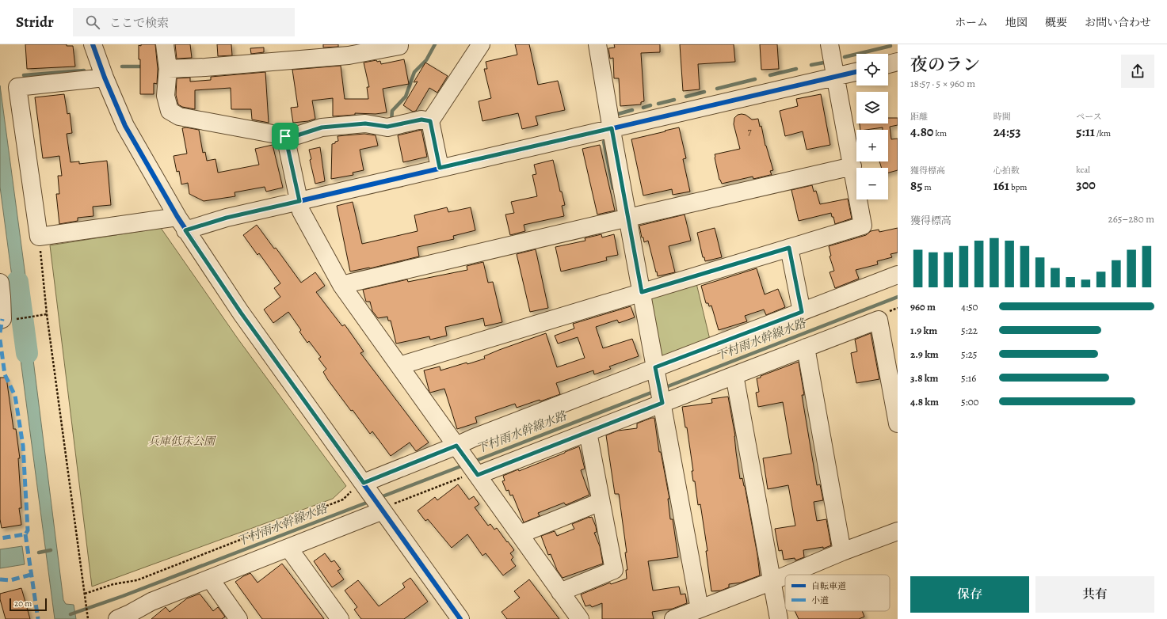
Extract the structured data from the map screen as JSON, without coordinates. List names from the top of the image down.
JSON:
{
  "water": ["下村雨水幹線水路"],
  "parks": ["兵庫低床公園"],
  "house_numbers": ["7"],
  "legend": ["自転車道", "小道"],
  "scale_bar": "20 m",
  "page": {
    "header": "Stridr",
    "search": "ここで検索",
    "nav": [
      "ホーム",
      "地図",
      "概要",
      "お問い合わせ"
    ],
    "heading": ["夜のラン", "18:57 · 5 × 960 m"],
    "map_buttons": ["+", "−"],
    "stats": [
      ["距離", "4.80 km"],
      ["時間", "24:53"],
      ["ペース", "5:11 /km"],
      ["獲得標高", "85 m"],
      ["心拍数", "161 bpm"],
      ["kcal", "300"]
    ],
    "chart": ["獲得標高", "265–280 m"],
    "list": [
      {
        "name": "960 m",
        "note": "4:50"
      },
      {
        "name": "1.9 km",
        "note": "5:22"
      },
      {
        "name": "2.9 km",
        "note": "5:25"
      },
      {
        "name": "3.8 km",
        "note": "5:16"
      },
      {
        "name": "4.8 km",
        "note": "5:00"
      }
    ],
    "buttons": ["保存", "共有"],
    "scale": "20 m"
  }
}
